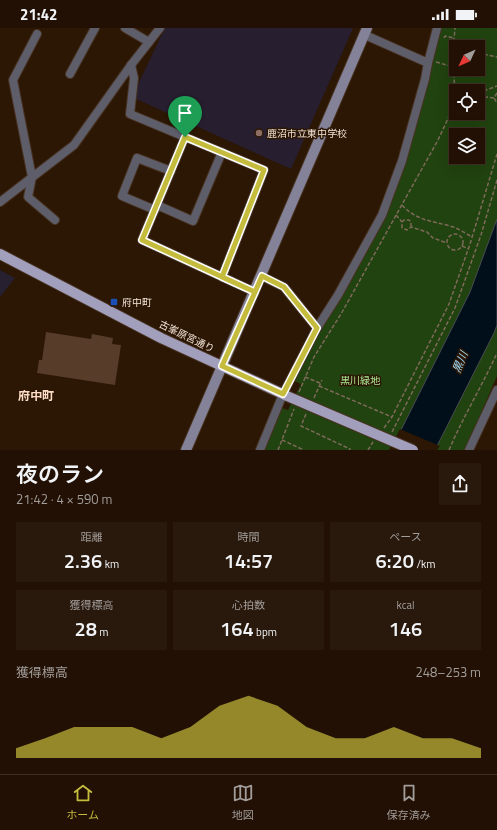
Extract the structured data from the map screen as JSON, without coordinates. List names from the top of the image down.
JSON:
{
  "streets": {
    "main road": ["古峯原宮通り"]
  },
  "districts": ["府中町"],
  "water": ["黒川"],
  "parks": ["黒川緑地"],
  "places": {
    "other": ["鹿沼市立東中学校"],
    "transit": ["府中町"]
  },
  "north": "bottom left",
  "page": {
    "status": "21:42",
    "heading": ["夜のラン", "21:42 · 4 × 590 m"],
    "stats": [
      ["距離", "2.36 km"],
      ["時間", "14:57"],
      ["ペース", "6:20 /km"],
      ["獲得標高", "28 m"],
      ["心拍数", "164 bpm"],
      ["kcal", "146"]
    ],
    "chart": ["獲得標高", "248–253 m"],
    "tabs": ["ホーム", "地図", "保存済み"]
  }
}
